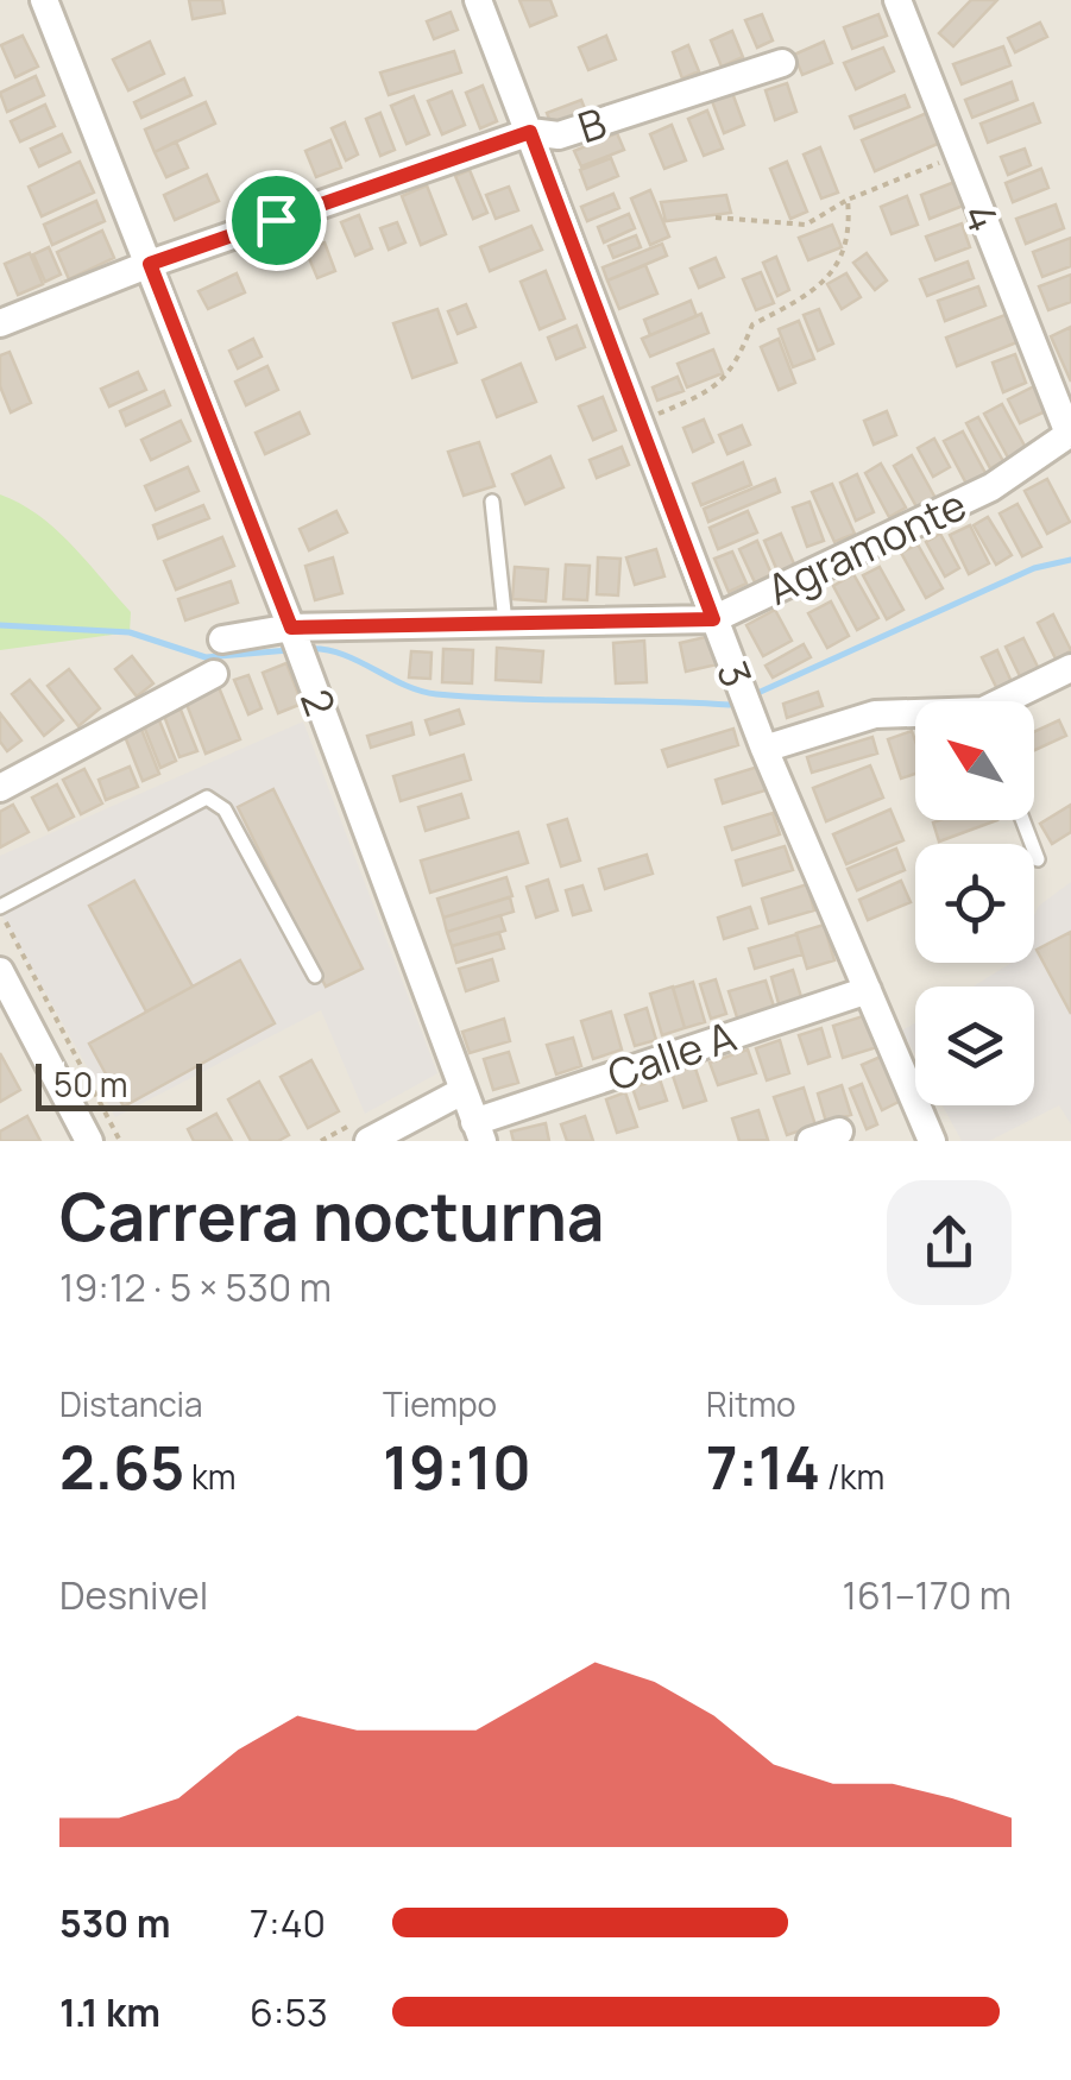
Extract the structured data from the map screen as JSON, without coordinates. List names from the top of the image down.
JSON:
{
  "streets": {
    "street": [
      "B",
      "4",
      "Agramonte",
      "3",
      "2",
      "Calle A"
    ]
  },
  "crossings": [
    ["B", "3"],
    ["B", "2"],
    ["4", "Agramonte"],
    ["Agramonte", "3"],
    ["Agramonte", "2"],
    ["3", "Calle A"],
    ["2", "Calle A"]
  ],
  "scale_bar": "50 m",
  "north": "top left",
  "page": {
    "scale": "50 m",
    "heading": ["Carrera nocturna", "19:12 · 5 × 530 m"],
    "stats": [
      ["Distancia", "2.65 km"],
      ["Tiempo", "19:10"],
      ["Ritmo", "7:14 /km"]
    ],
    "chart": ["Desnivel", "161–170 m"],
    "list": [
      {
        "name": "530 m",
        "note": "7:40"
      },
      {
        "name": "1.1 km",
        "note": "6:53"
      }
    ]
  }
}
